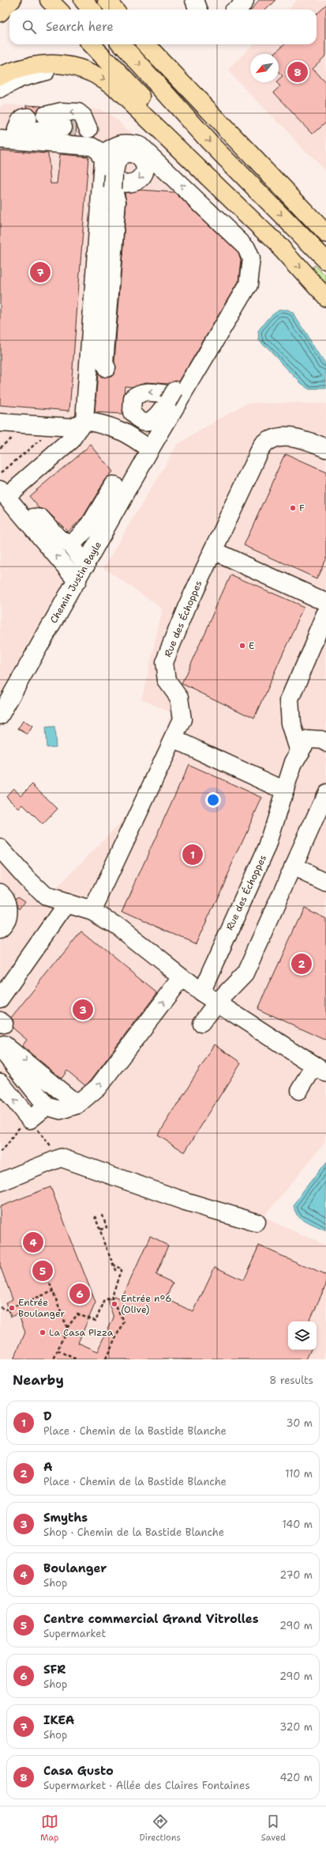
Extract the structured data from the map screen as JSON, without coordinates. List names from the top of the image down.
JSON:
{
  "streets": {
    "street": ["Chemin Justin Bayle", "Rue des Échoppes"]
  },
  "places": [
    "F",
    "E",
    "Entrée n°6 (Olive)",
    "Entrée Boulanger",
    "La Casa Pizza"
  ],
  "north": "bottom left",
  "page": {
    "search": "Search here",
    "pins": [
      "8",
      "7",
      "1",
      "2",
      "3",
      "4",
      "5",
      "6"
    ],
    "heading": ["Nearby", "8 results"],
    "list": [
      {
        "mark": "1",
        "name": "D",
        "note": "Place · Chemin de la Bastide Blanche",
        "value": "30 m"
      },
      {
        "mark": "2",
        "name": "A",
        "note": "Place · Chemin de la Bastide Blanche",
        "value": "110 m"
      },
      {
        "mark": "3",
        "name": "Smyths",
        "note": "Shop · Chemin de la Bastide Blanche",
        "value": "140 m"
      },
      {
        "mark": "4",
        "name": "Boulanger",
        "note": "Shop",
        "value": "270 m"
      },
      {
        "mark": "5",
        "name": "Centre commercial Grand Vitrolles",
        "note": "Supermarket",
        "value": "290 m"
      },
      {
        "mark": "6",
        "name": "SFR",
        "note": "Shop",
        "value": "290 m"
      },
      {
        "mark": "7",
        "name": "IKEA",
        "note": "Shop",
        "value": "320 m"
      },
      {
        "mark": "8",
        "name": "Casa Gusto",
        "note": "Supermarket · Allée des Claires Fontaines",
        "value": "420 m"
      }
    ],
    "nav": ["Map", "Directions", "Saved"]
  }
}
